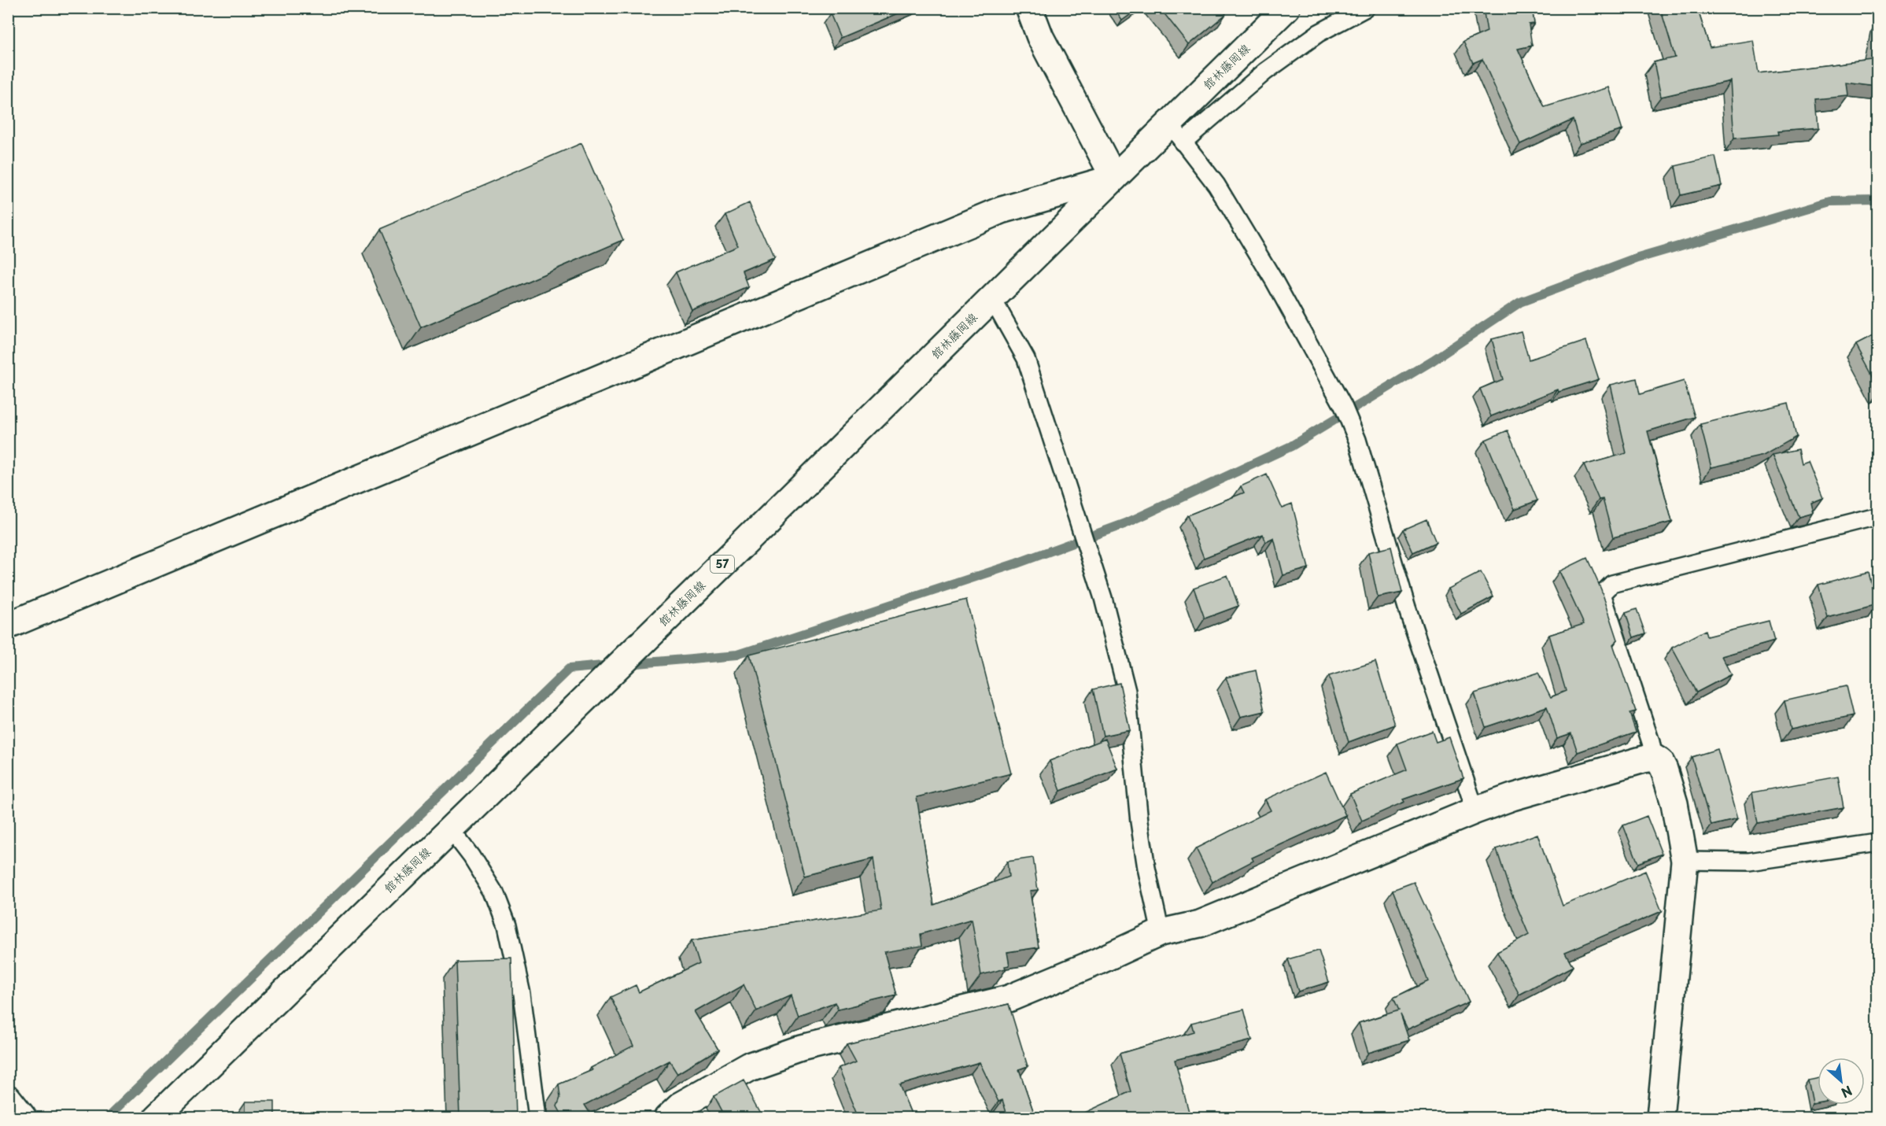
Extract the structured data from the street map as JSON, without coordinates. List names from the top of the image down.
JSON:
{
  "streets": {
    "street": ["館林藤岡線", "57"]
  },
  "north": "bottom right"
}
